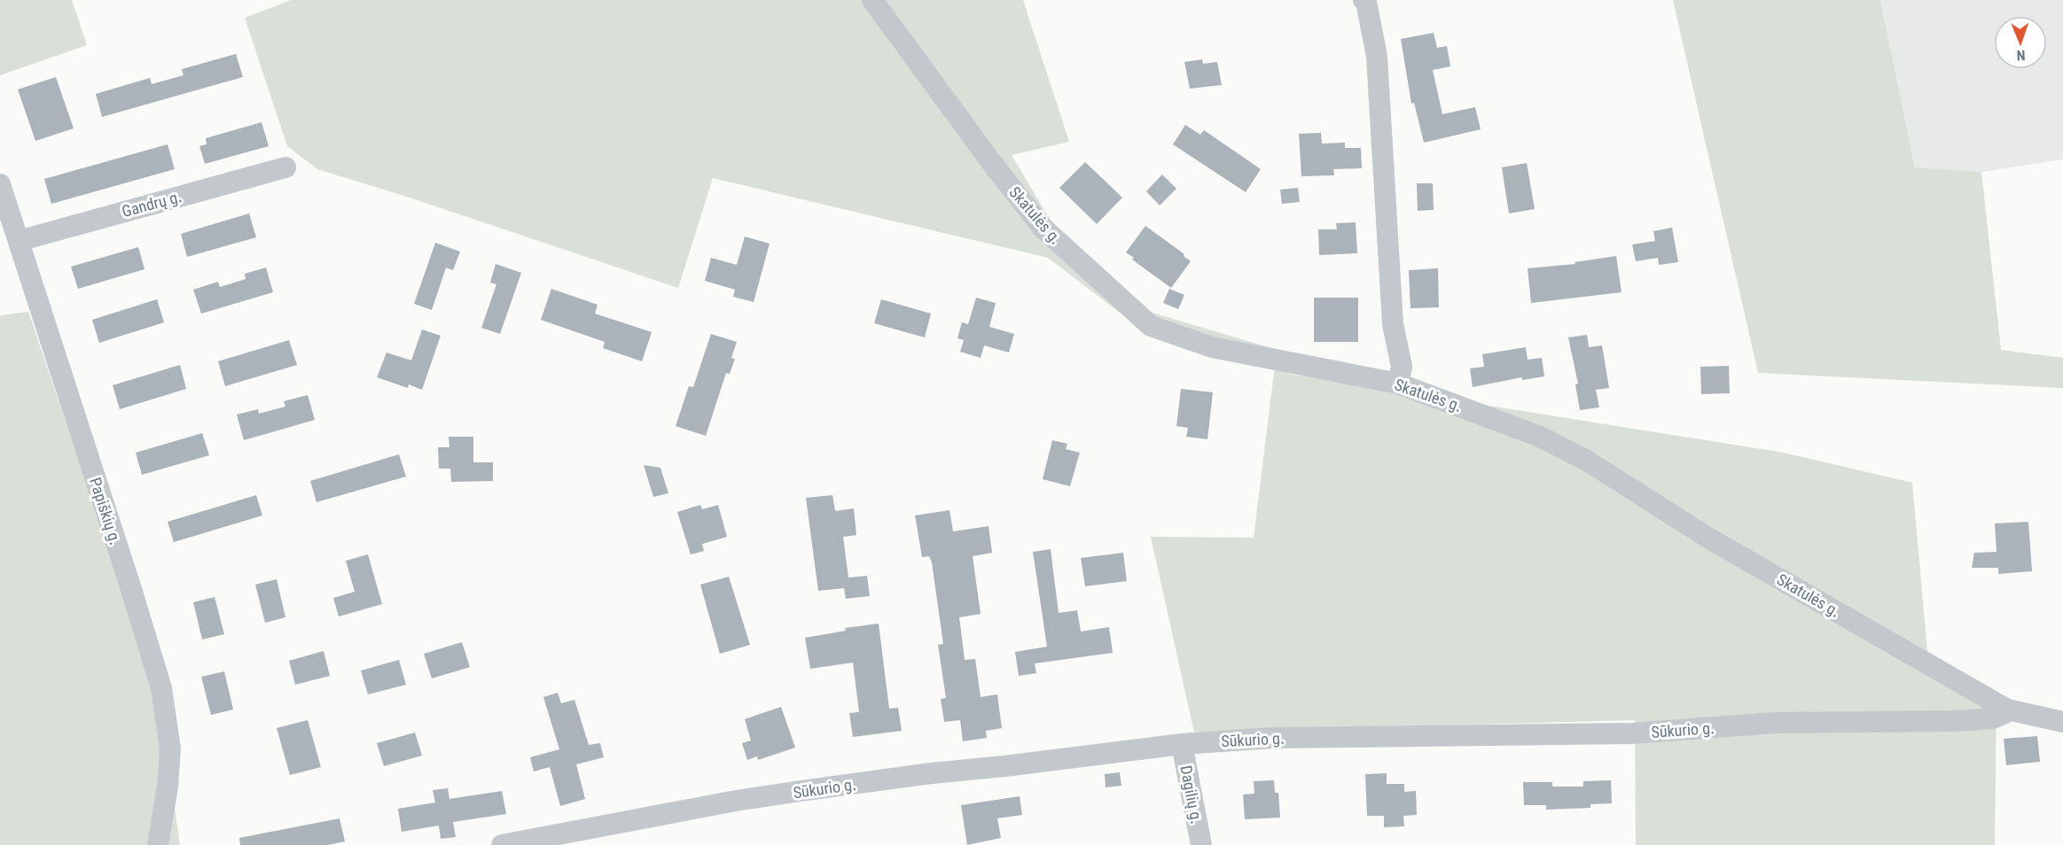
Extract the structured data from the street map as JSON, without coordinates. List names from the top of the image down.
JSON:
{
  "streets": {
    "street": [
      "Gandrų g.",
      "Skatulės g.",
      "Papiškių g.",
      "Sūkurio g.",
      "Dagilių g."
    ]
  },
  "crossings": [
    ["Gandrų g.", "Papiškių g."],
    ["Skatulės g.", "Sūkurio g."],
    ["Sūkurio g.", "Dagilių g."]
  ],
  "north": "bottom"
}
